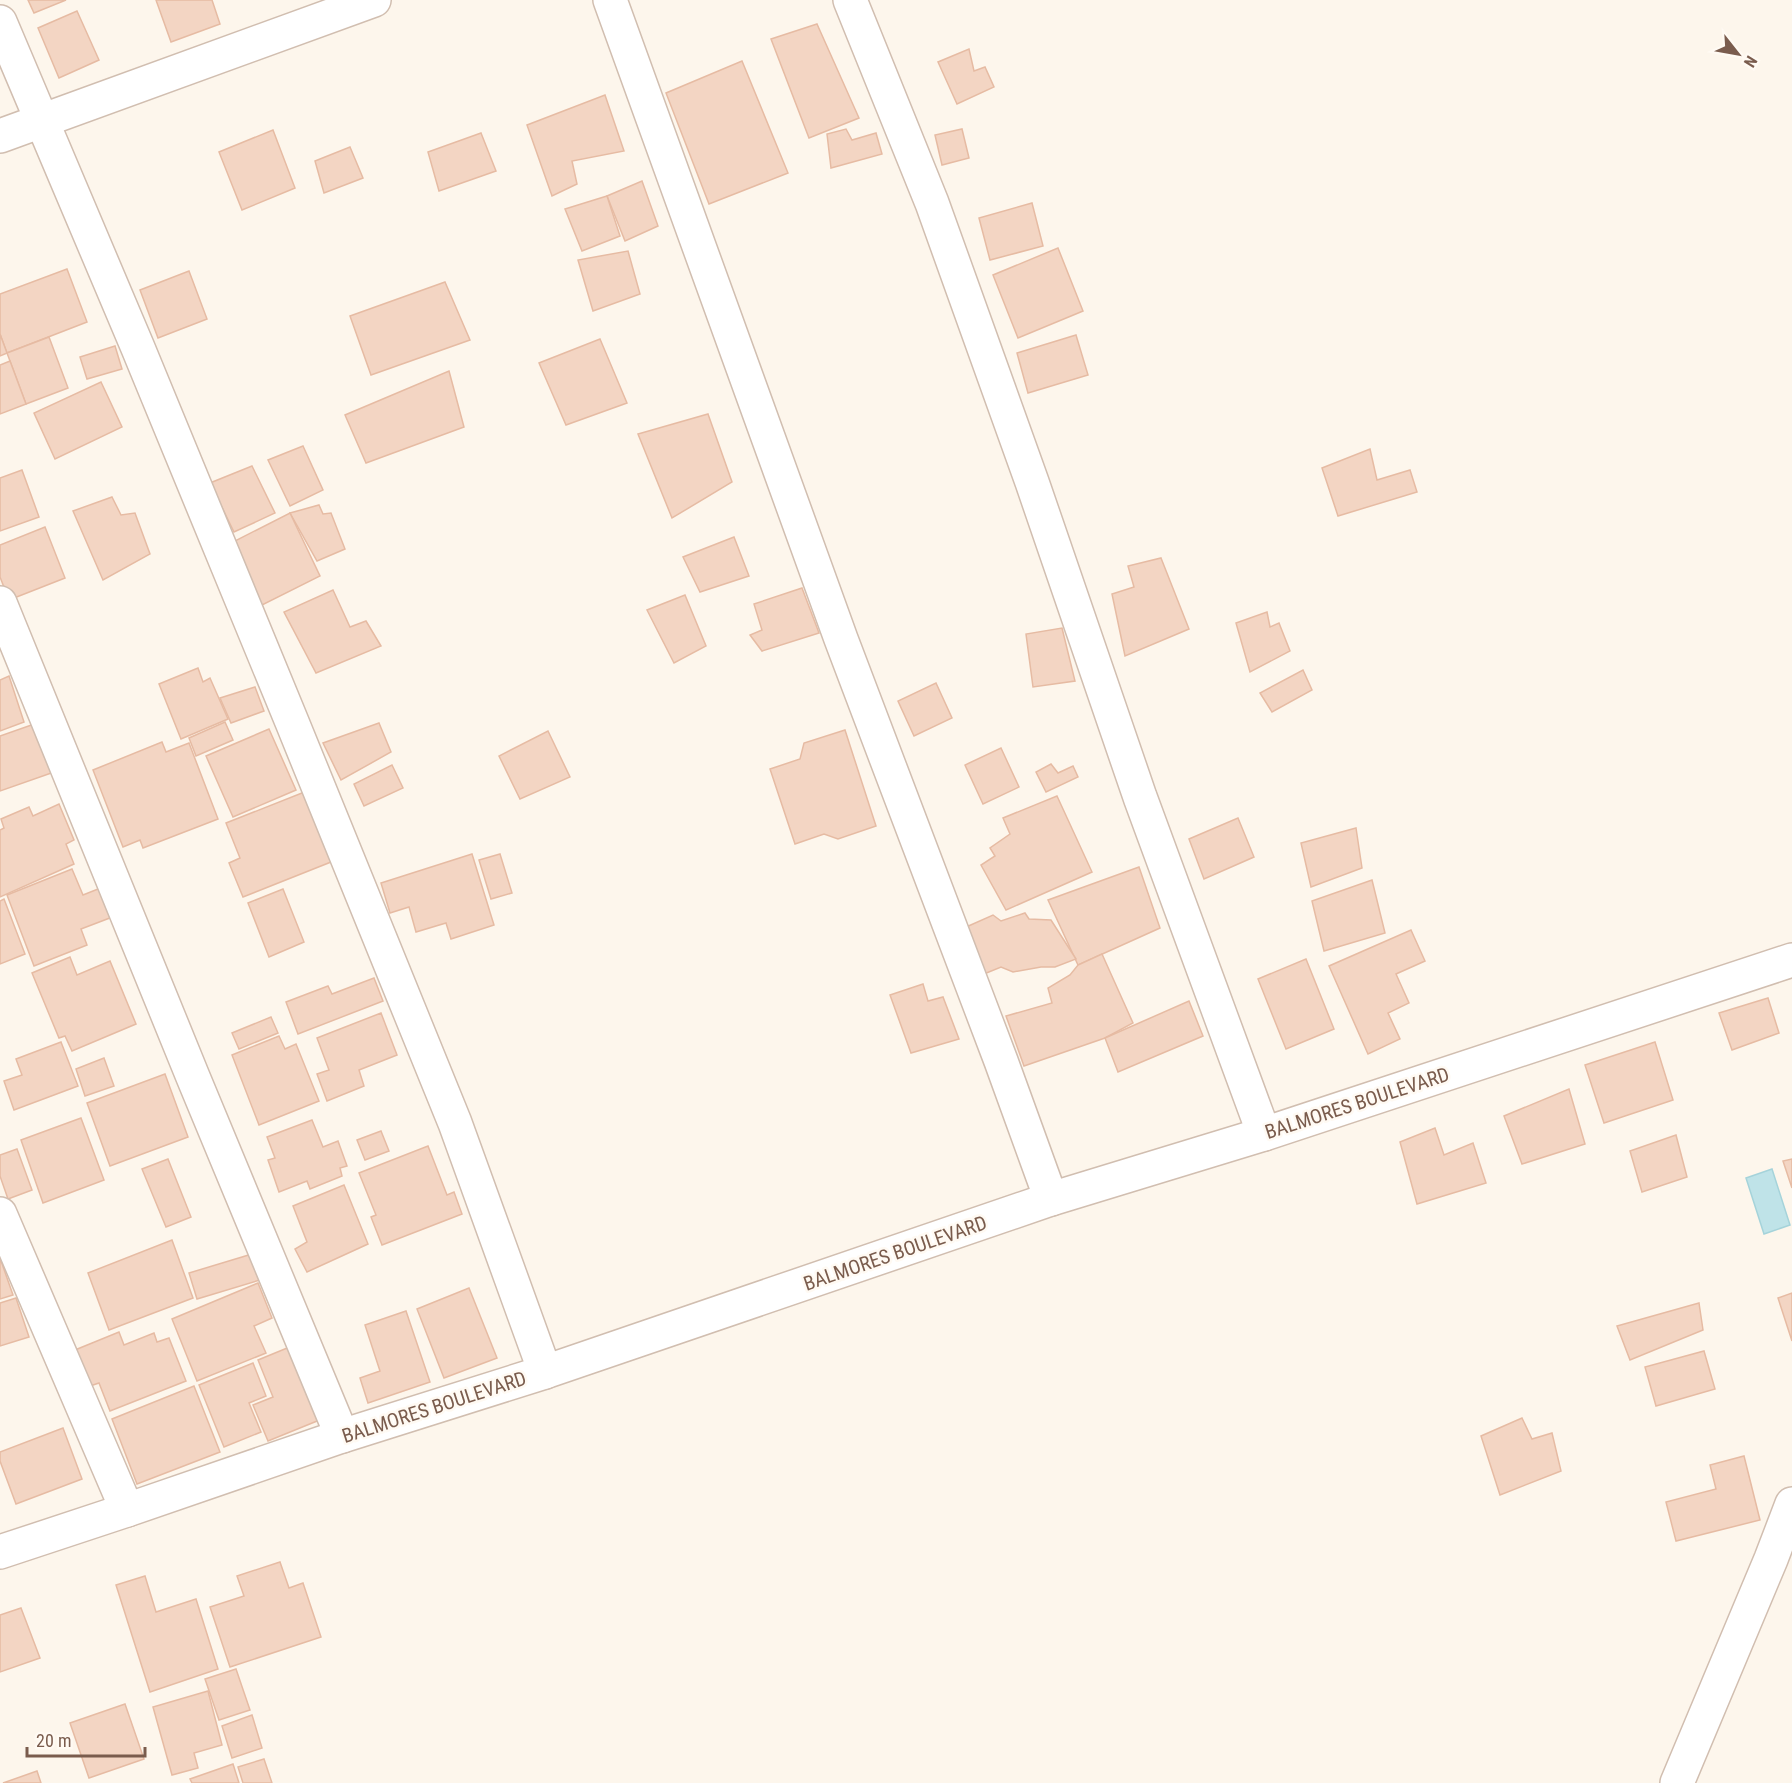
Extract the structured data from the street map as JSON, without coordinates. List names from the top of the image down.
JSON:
{
  "streets": {
    "street": ["BALMORES BOULEVARD"]
  },
  "scale_bar": "20 m",
  "north": "bottom right"
}
